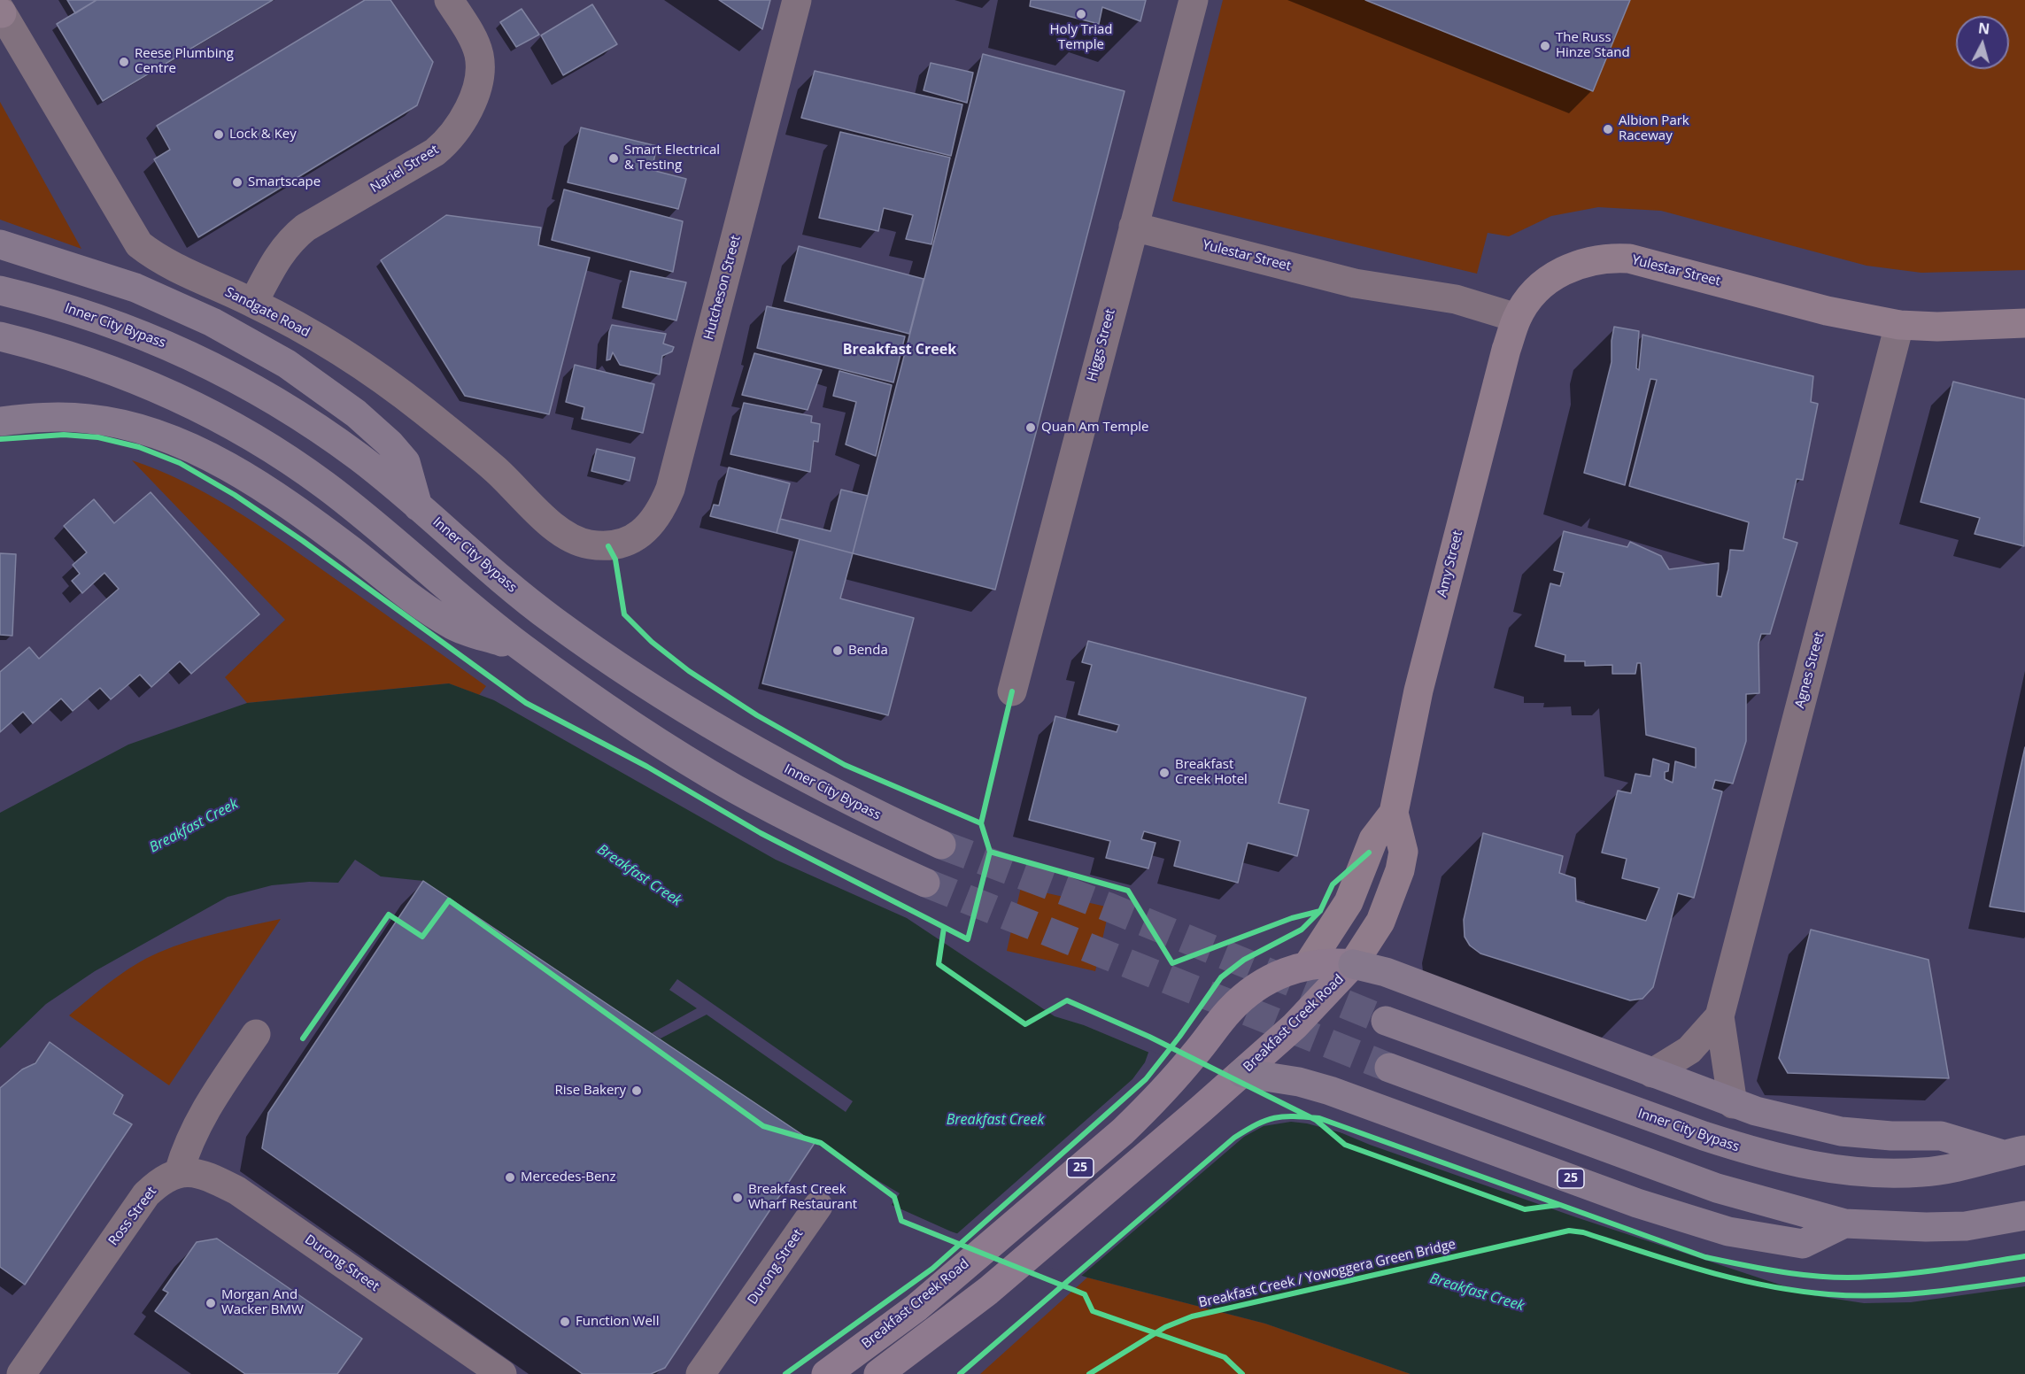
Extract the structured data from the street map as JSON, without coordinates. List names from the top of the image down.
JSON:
{
  "streets": {
    "highway": ["Inner City Bypass", "25"],
    "main road": ["Breakfast Creek Road"],
    "street": [
      "Nariel Street",
      "Yulestar Street",
      "Hutcheson Street",
      "Sandgate Road",
      "Higgs Street",
      "Amy Street",
      "Agnes Street",
      "Ross Street",
      "Durong Street"
    ],
    "cycle path": ["Breakfast Creek / Yowoggera Green Bridge"]
  },
  "crossings": [
    ["Nariel Street", "Sandgate Road"],
    ["Yulestar Street", "Higgs Street"],
    ["Yulestar Street", "Amy Street"],
    ["Yulestar Street", "Agnes Street"],
    ["Hutcheson Street", "Sandgate Road"],
    ["Inner City Bypass", "25"],
    ["Amy Street", "Breakfast Creek Road"],
    ["Amy Street", "25"],
    ["Agnes Street", "25"],
    ["Breakfast Creek Road", "25"],
    ["Ross Street", "Durong Street"]
  ],
  "districts": ["Breakfast Creek"],
  "water": ["Breakfast Creek"],
  "places": [
    "Holy Triad Temple",
    "The Russ Hinze Stand",
    "Reese Plumbing Centre",
    "Albion Park Raceway",
    "Lock & Key",
    "Smart Electrical & Testing",
    "Smartscape",
    "Quan Am Temple",
    "Benda",
    "Breakfast Creek Hotel",
    "Rise Bakery",
    "Mercedes-Benz",
    "Breakfast Creek Wharf Restaurant",
    "Morgan And Wacker BMW",
    "Function Well"
  ],
  "north": "top"
}
